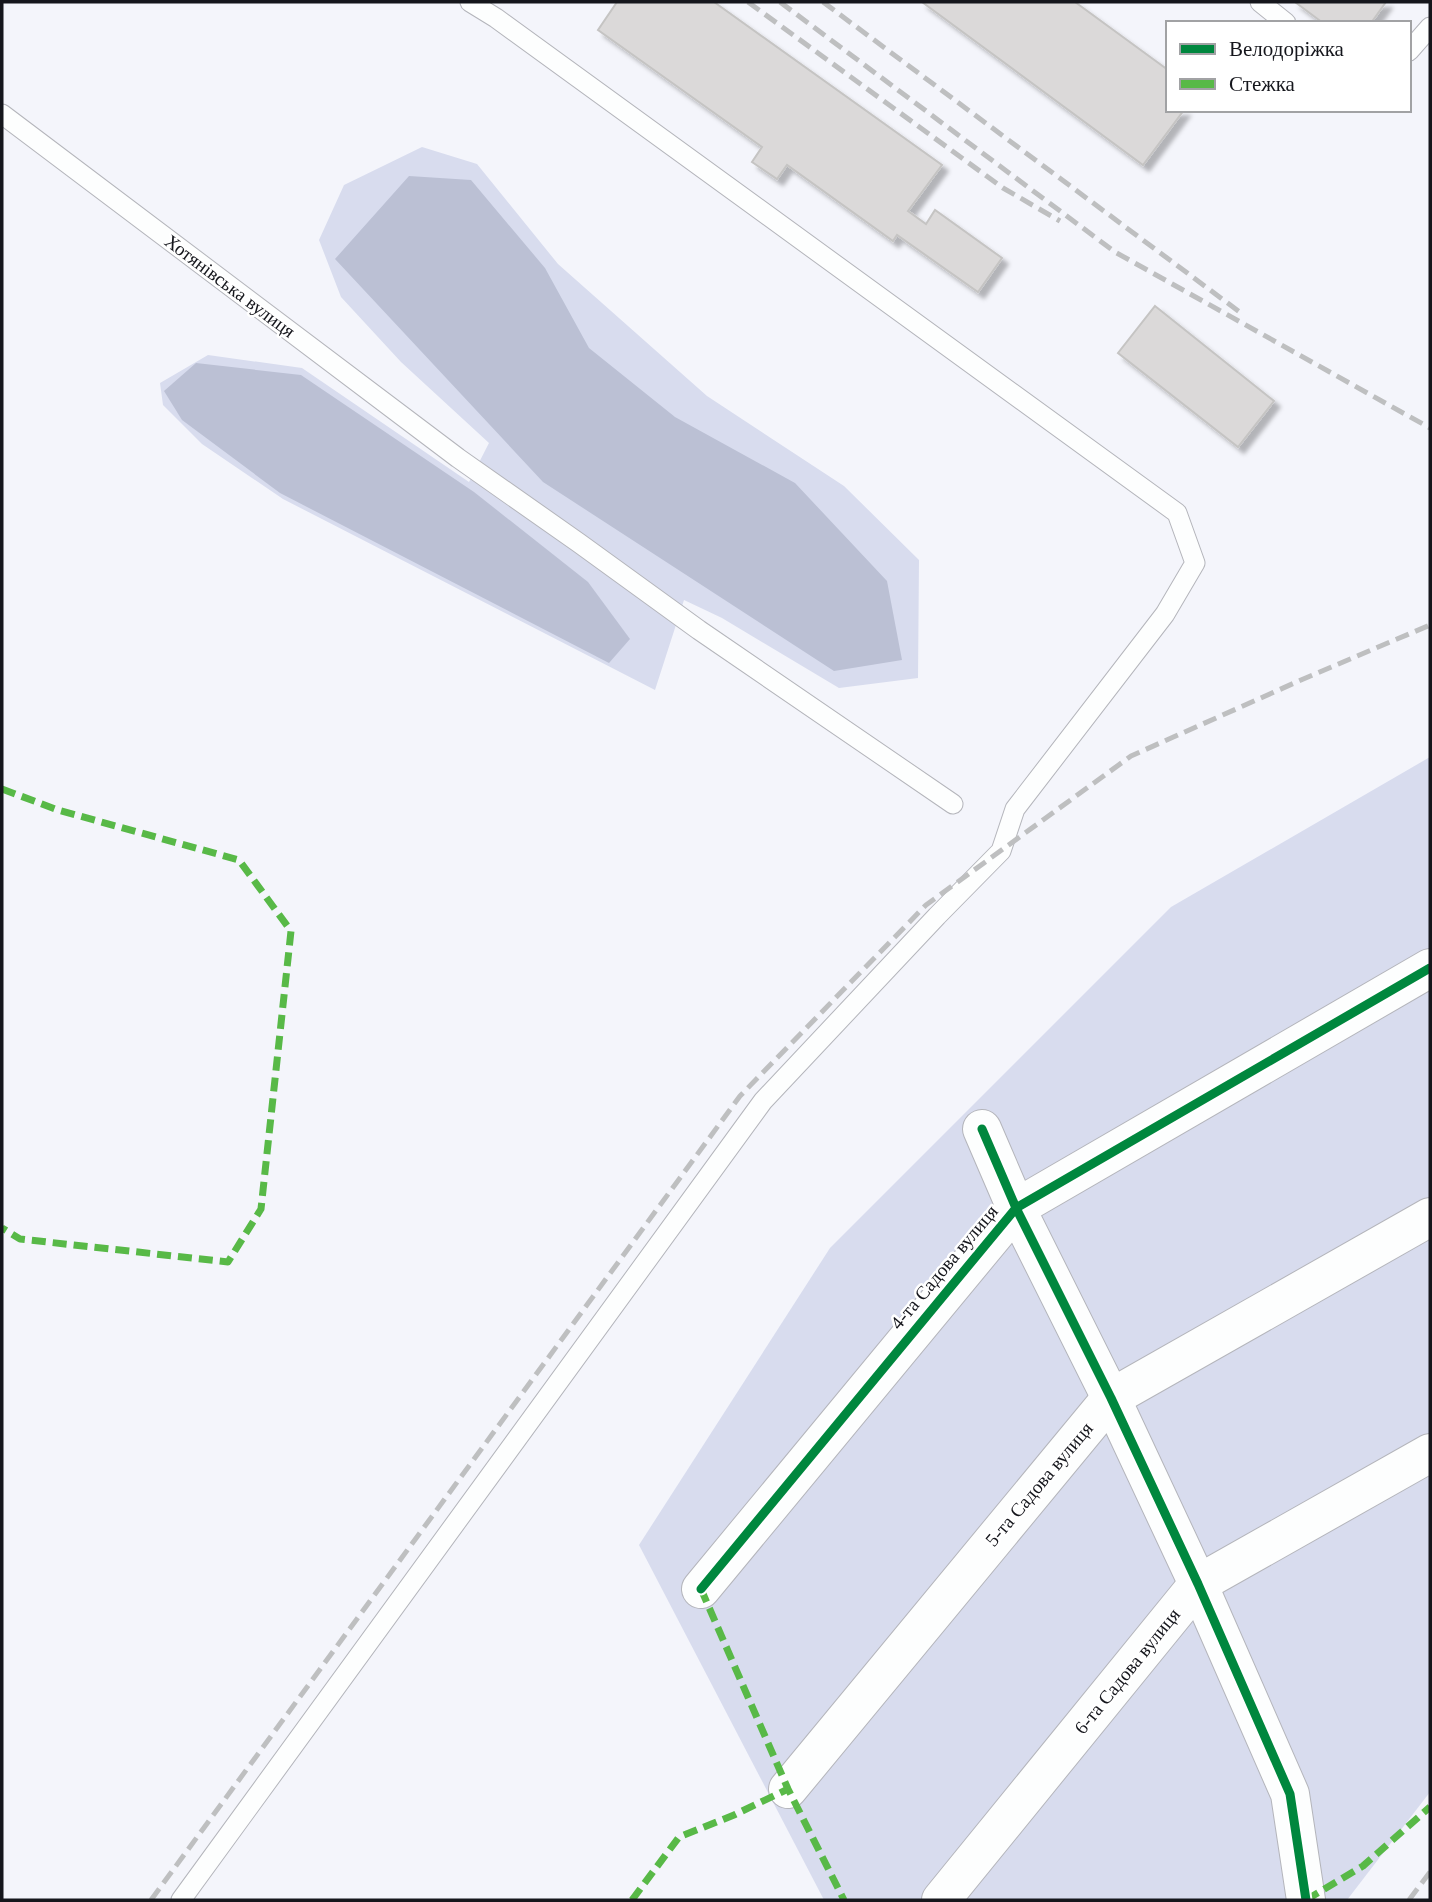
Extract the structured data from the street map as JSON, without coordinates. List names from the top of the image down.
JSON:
{
  "streets": {
    "street": ["4-та Садова вулиця", "5-та Садова вулиця", "6-та Садова вулиця"],
    "lane": ["Хотянівська вулиця"]
  },
  "legend": ["Велодоріжка", "Стежка"]
}
